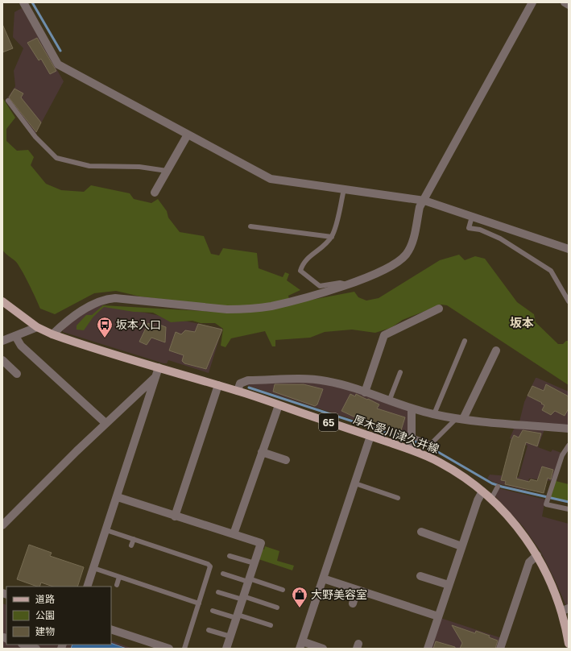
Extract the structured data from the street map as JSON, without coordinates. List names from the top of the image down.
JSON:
{
  "streets": {
    "main road": ["65", "厚木愛川津久井線"]
  },
  "districts": ["坂本"],
  "places": {
    "bus stop": ["坂本入口"],
    "shop": ["大野美容室"]
  },
  "legend": ["道路", "公園", "建物"]
}
